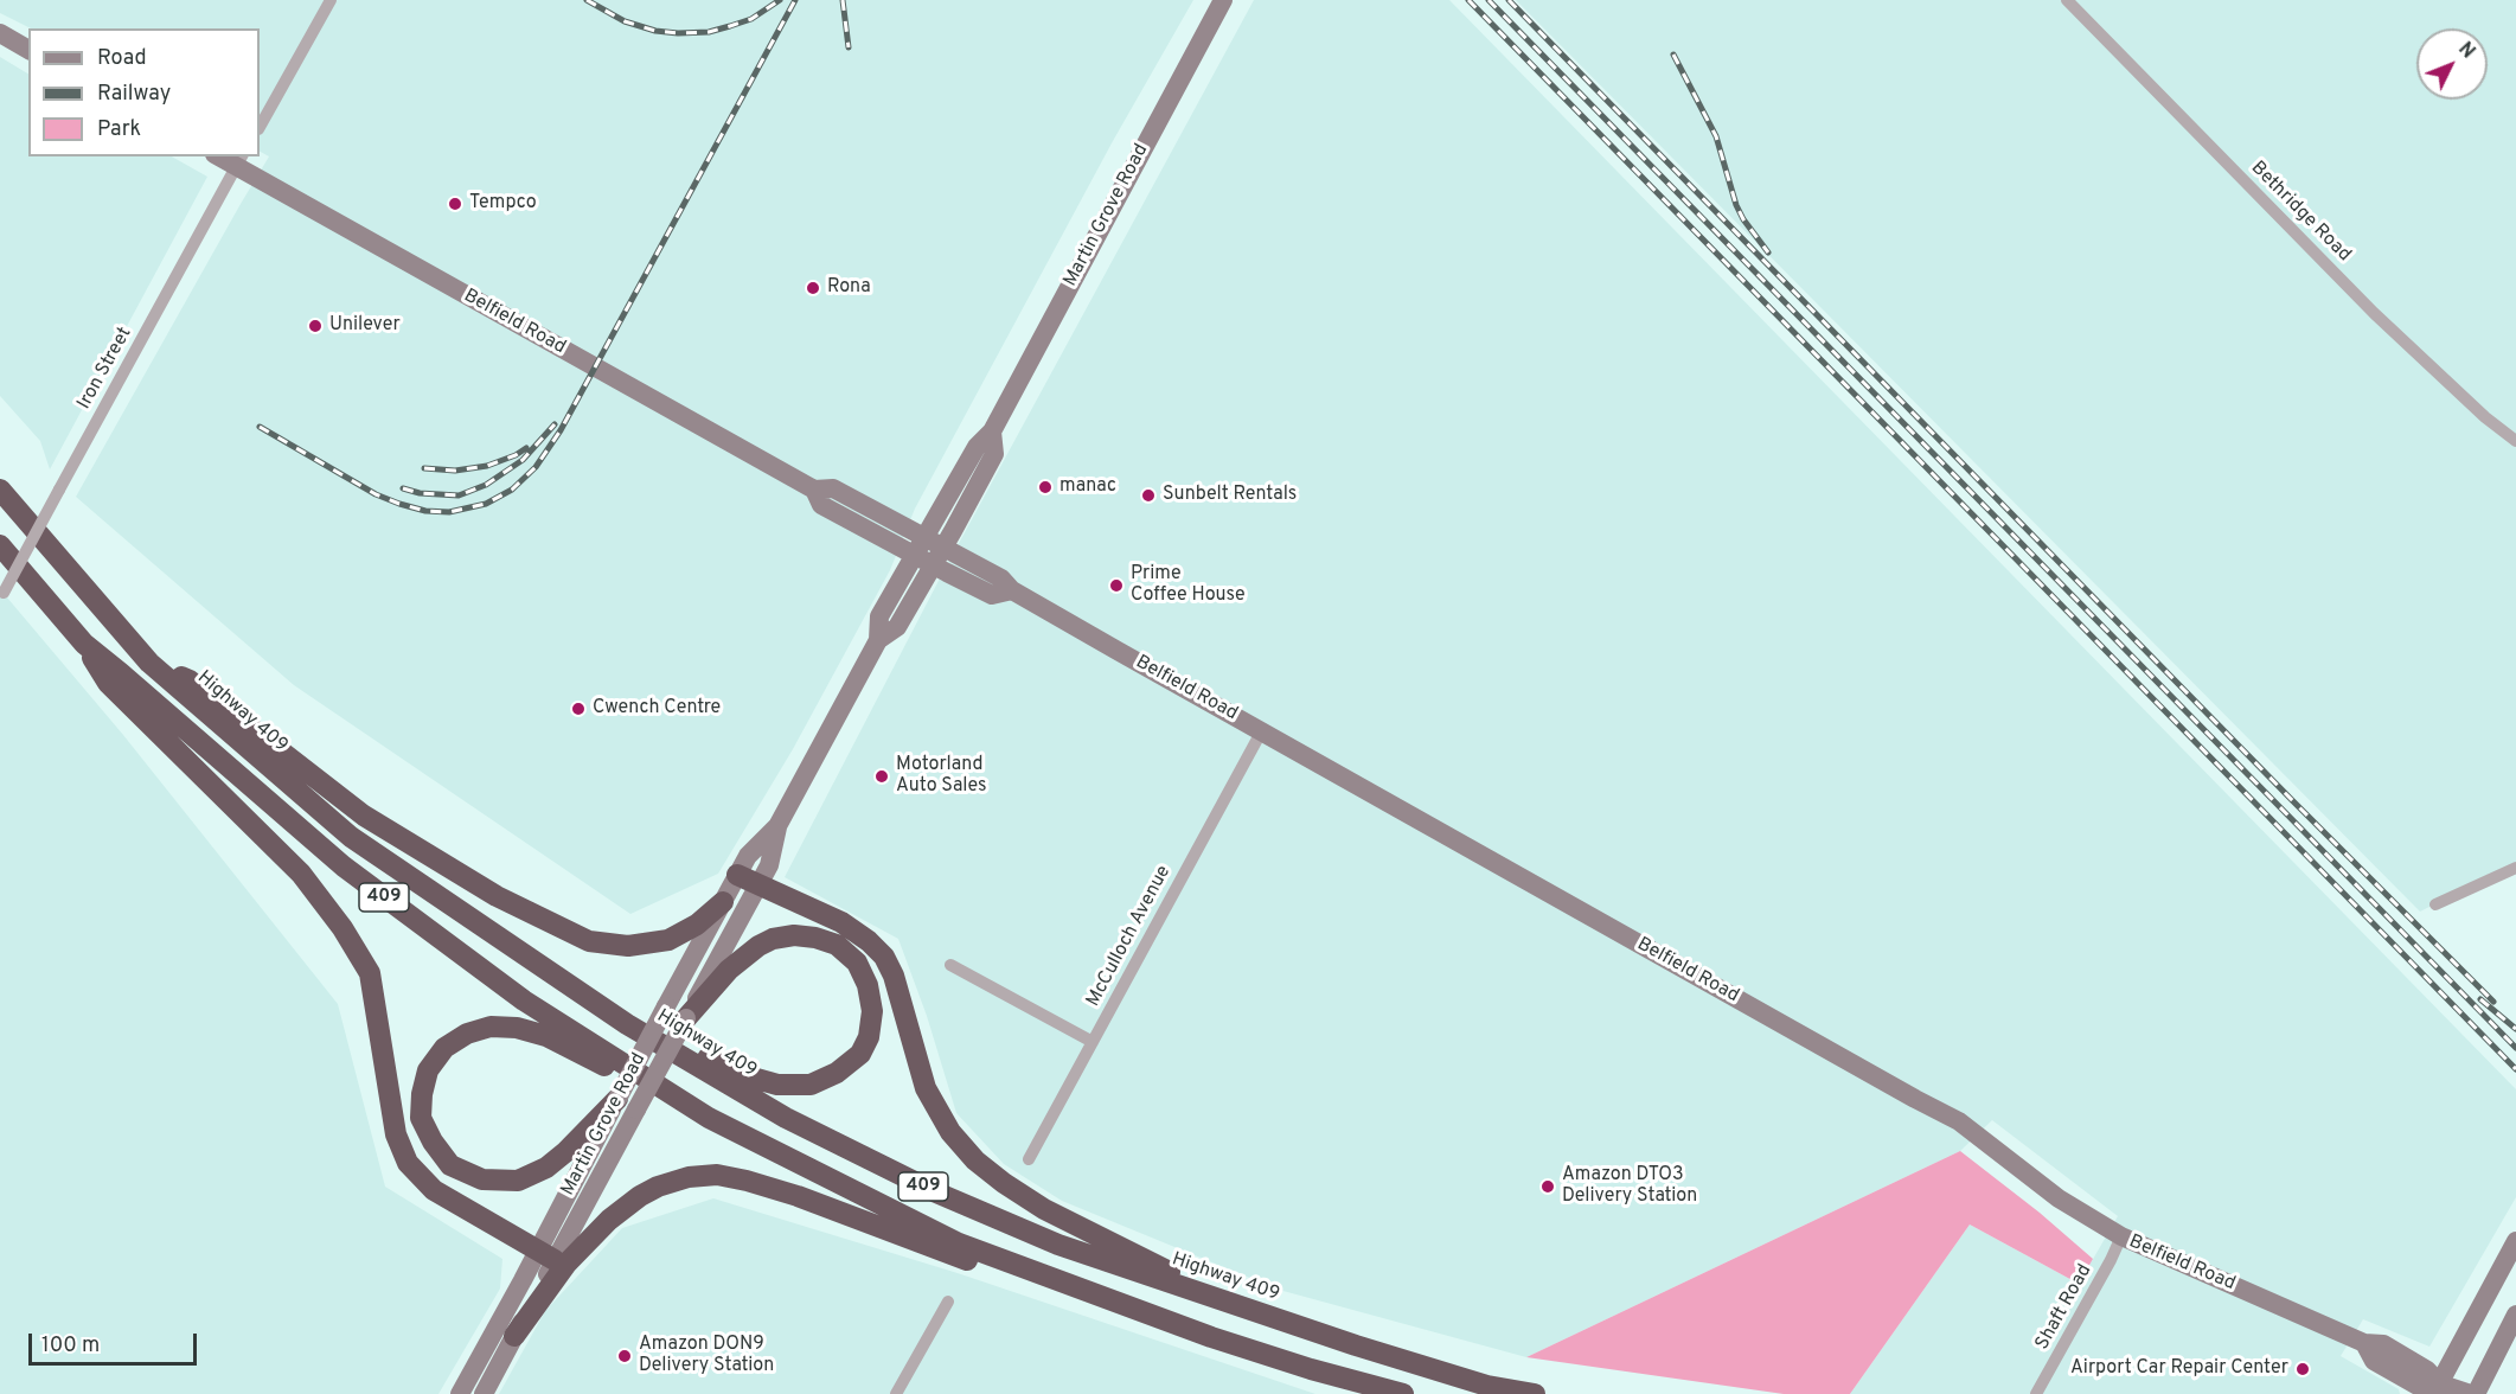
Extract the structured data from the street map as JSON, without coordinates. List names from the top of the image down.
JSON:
{
  "streets": {
    "highway": ["Highway 409", "409"],
    "main road": ["Martin Grove Road", "Belfield Road"],
    "street": [
      "Bethridge Road",
      "Iron Street",
      "McCulloch Avenue",
      "Shaft Road"
    ]
  },
  "crossings": [
    ["Martin Grove Road", "Belfield Road"],
    ["Belfield Road", "Iron Street"],
    ["Belfield Road", "McCulloch Avenue"],
    ["Belfield Road", "Shaft Road"]
  ],
  "places": [
    "Tempco",
    "Rona",
    "Unilever",
    "manac",
    "Sunbelt Rentals",
    "Prime Coffee House",
    "Cwench Centre",
    "Motorland Auto Sales",
    "Amazon DTO3 Delivery Station",
    "Amazon DON9 Delivery Station",
    "Airport Car Repair Center"
  ],
  "legend": ["Road", "Railway", "Park"],
  "scale_bar": "100 m",
  "north": "top right"
}
